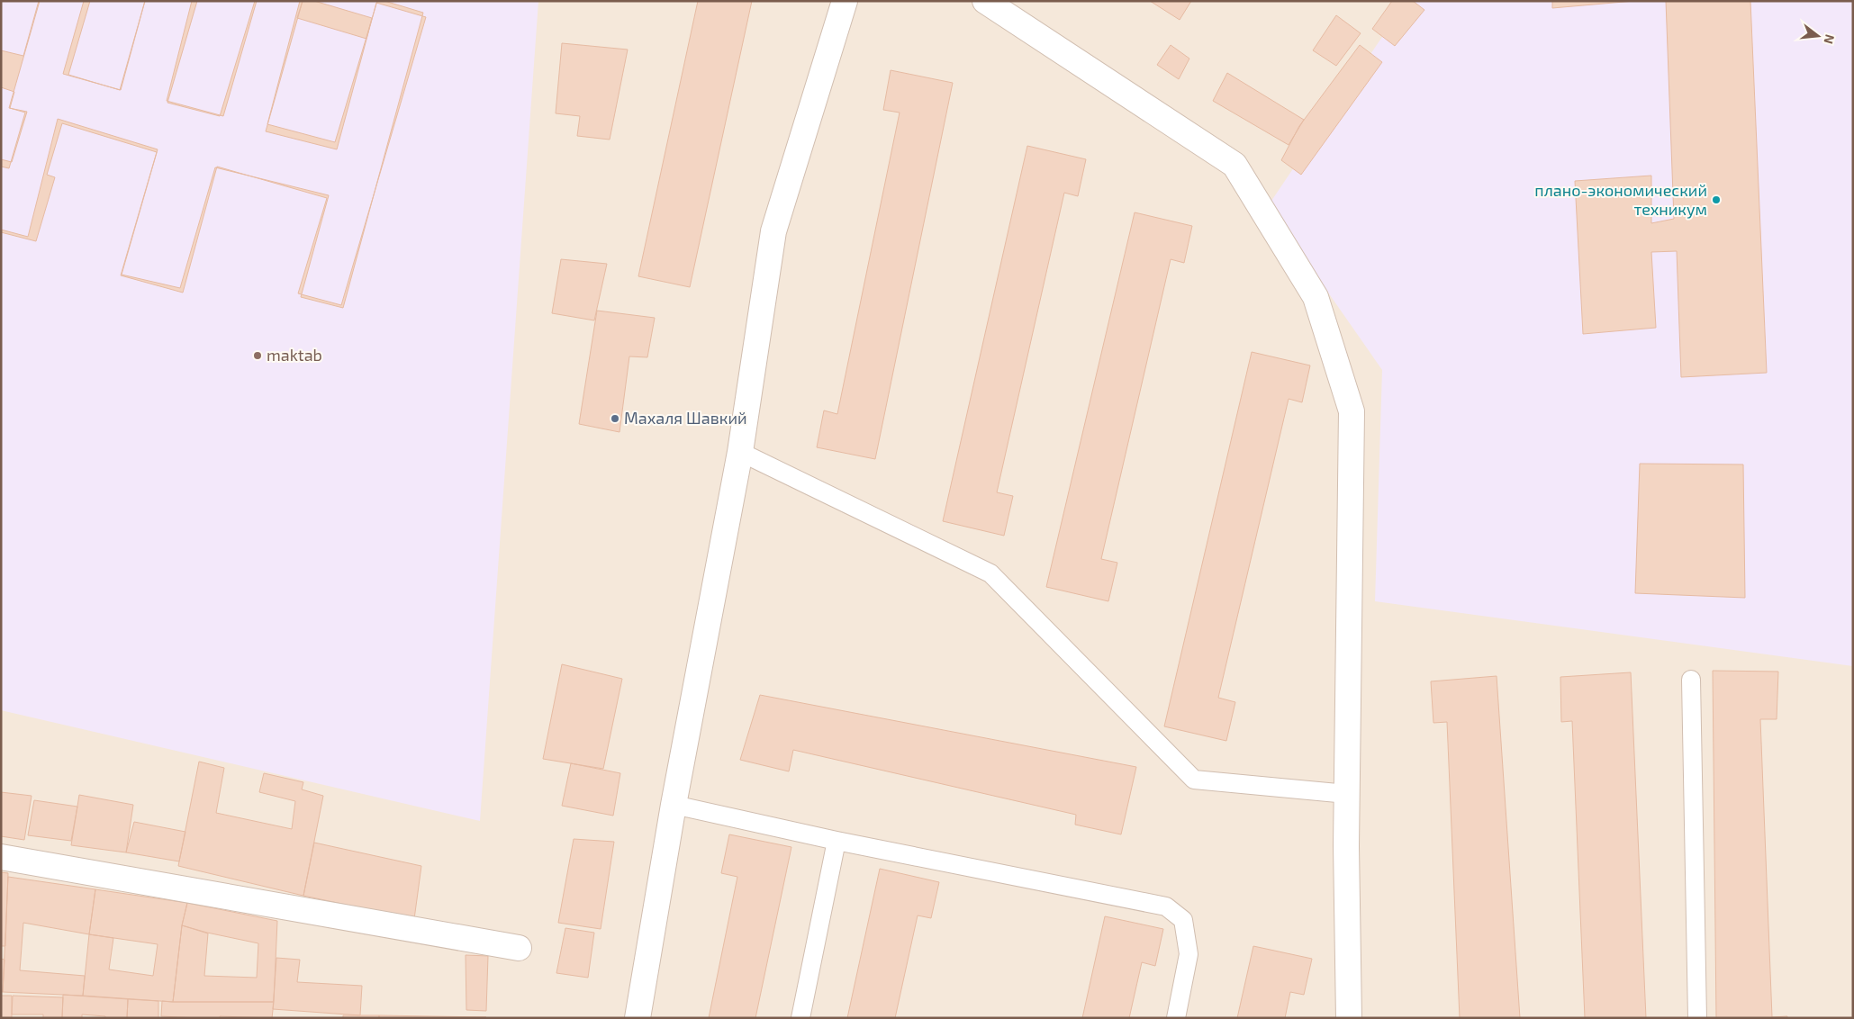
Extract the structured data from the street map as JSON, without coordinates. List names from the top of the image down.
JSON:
{
  "places": ["плано-экономический техникум", "maktab", "Махаля Шавкий"],
  "north": "right"
}
